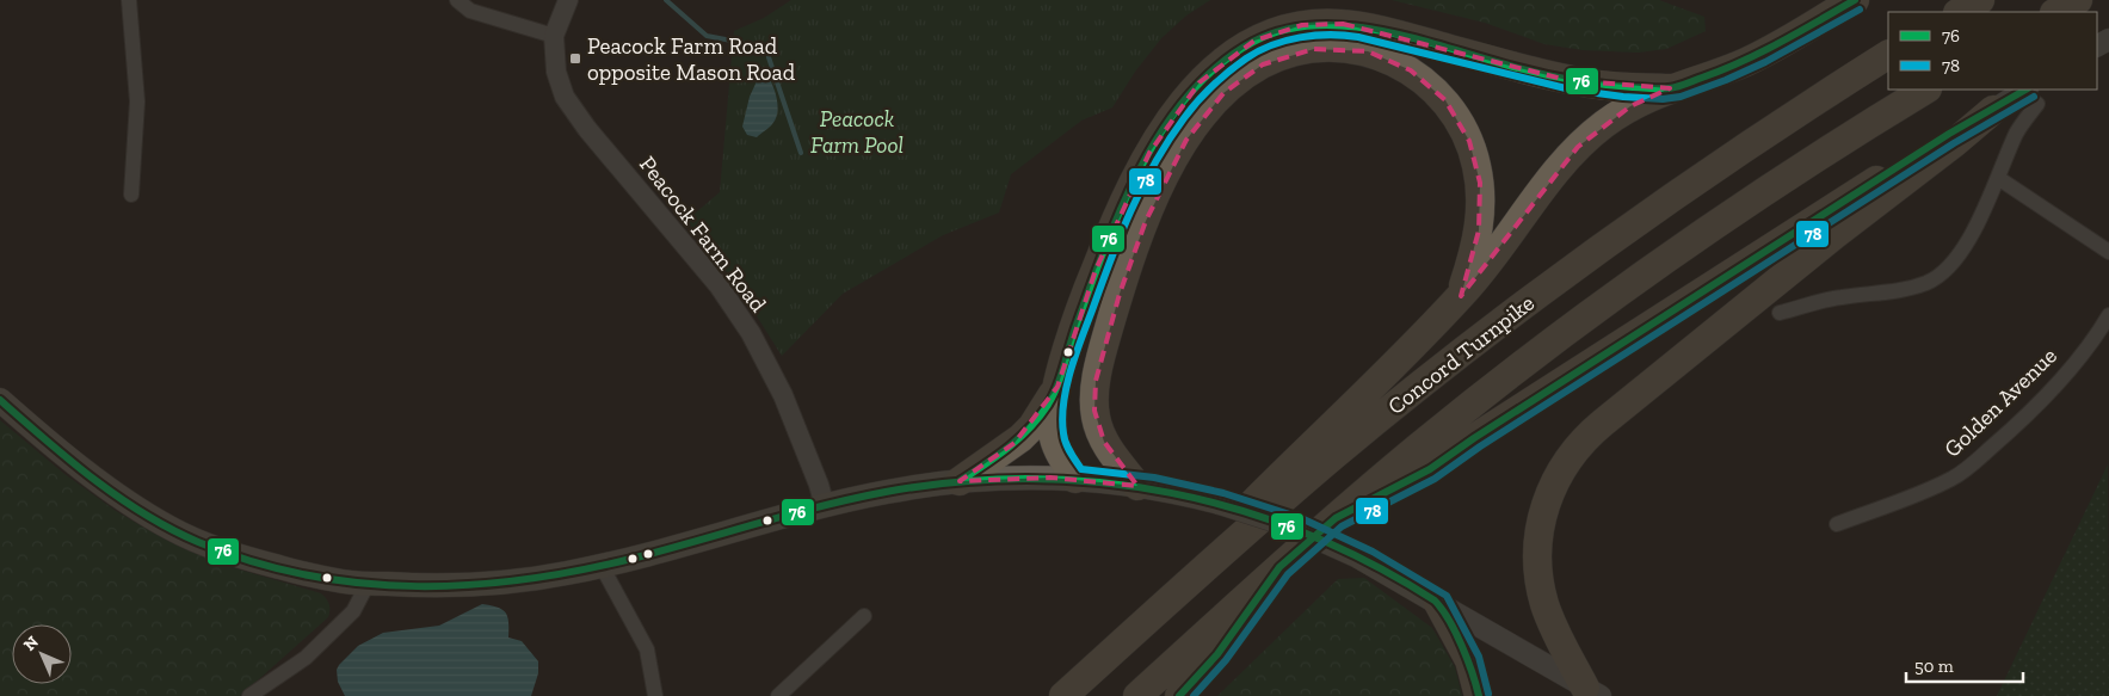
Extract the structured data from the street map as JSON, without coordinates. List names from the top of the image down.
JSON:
{
  "streets": {
    "highway": ["Concord Turnpike"],
    "street": ["Peacock Farm Road", "Golden Avenue"]
  },
  "parks": ["Peacock Farm Pool"],
  "places": {
    "transit": ["Peacock Farm Road opposite Mason Road"]
  },
  "lines": ["transit line 76", "transit line 78"],
  "legend": ["76", "78"],
  "scale_bar": "50 m",
  "north": "top left"
}
